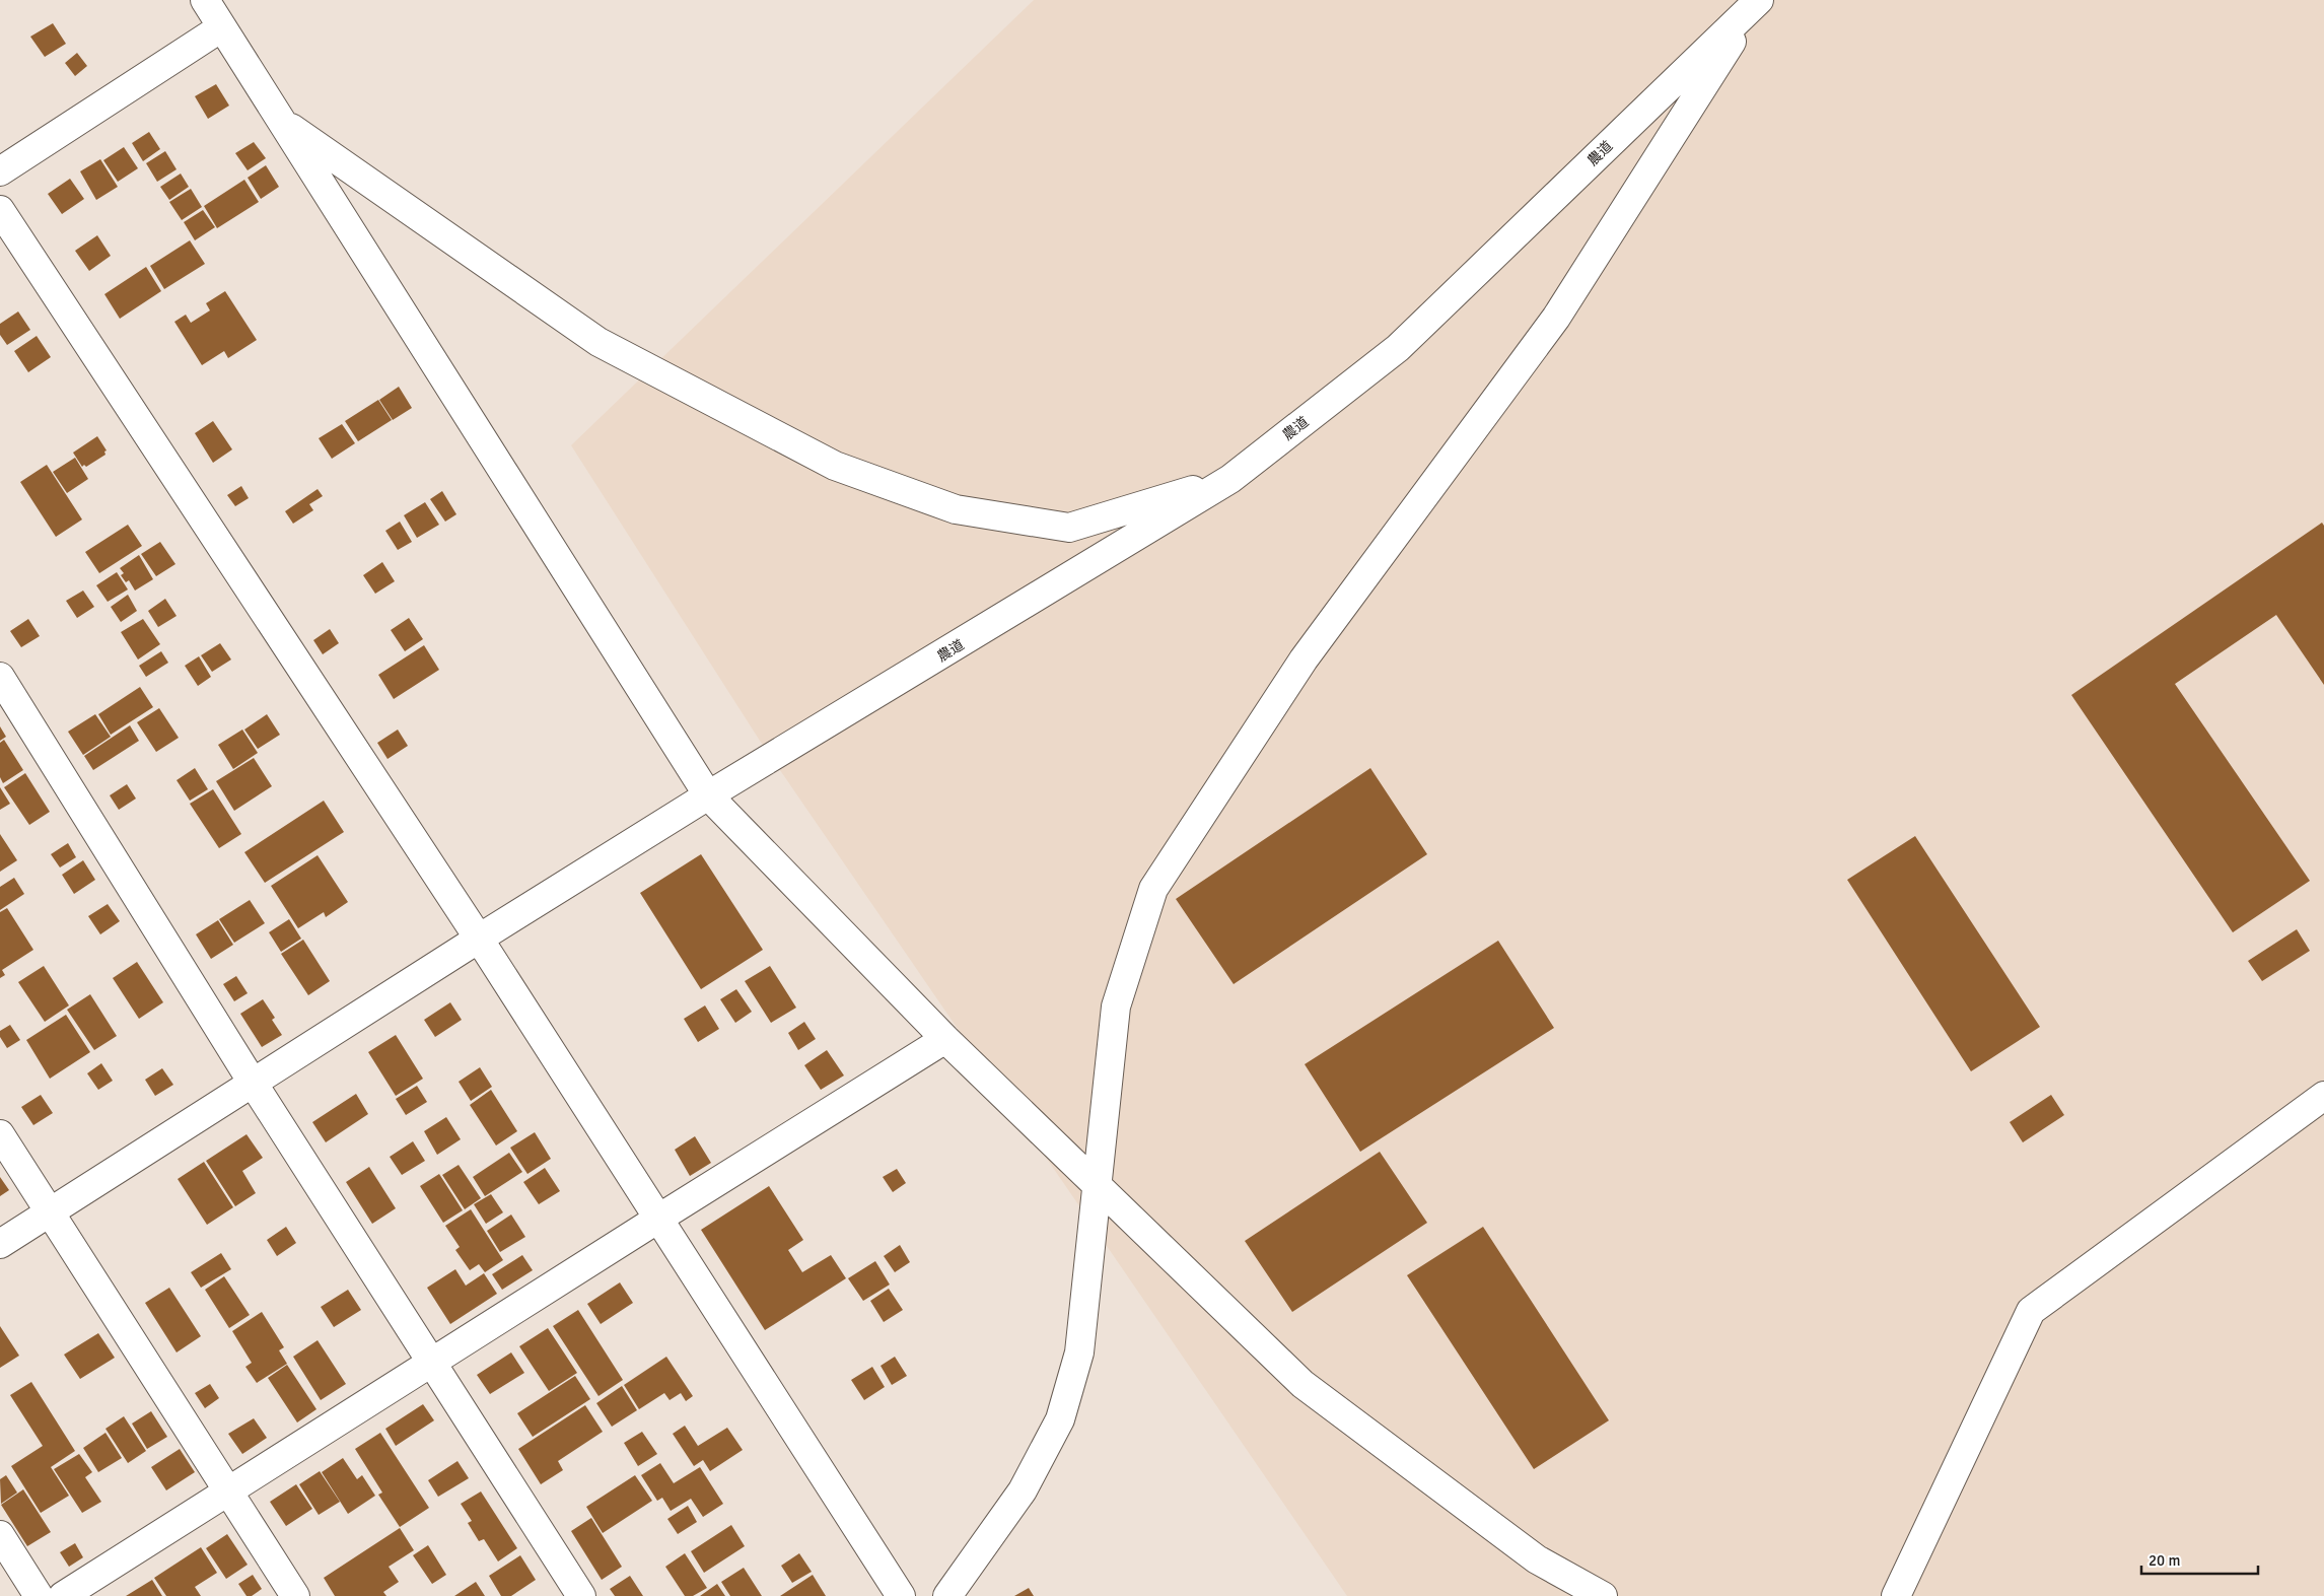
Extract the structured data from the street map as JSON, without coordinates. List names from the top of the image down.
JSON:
{
  "streets": {
    "street": ["農道"]
  },
  "scale_bar": "20 m"
}
